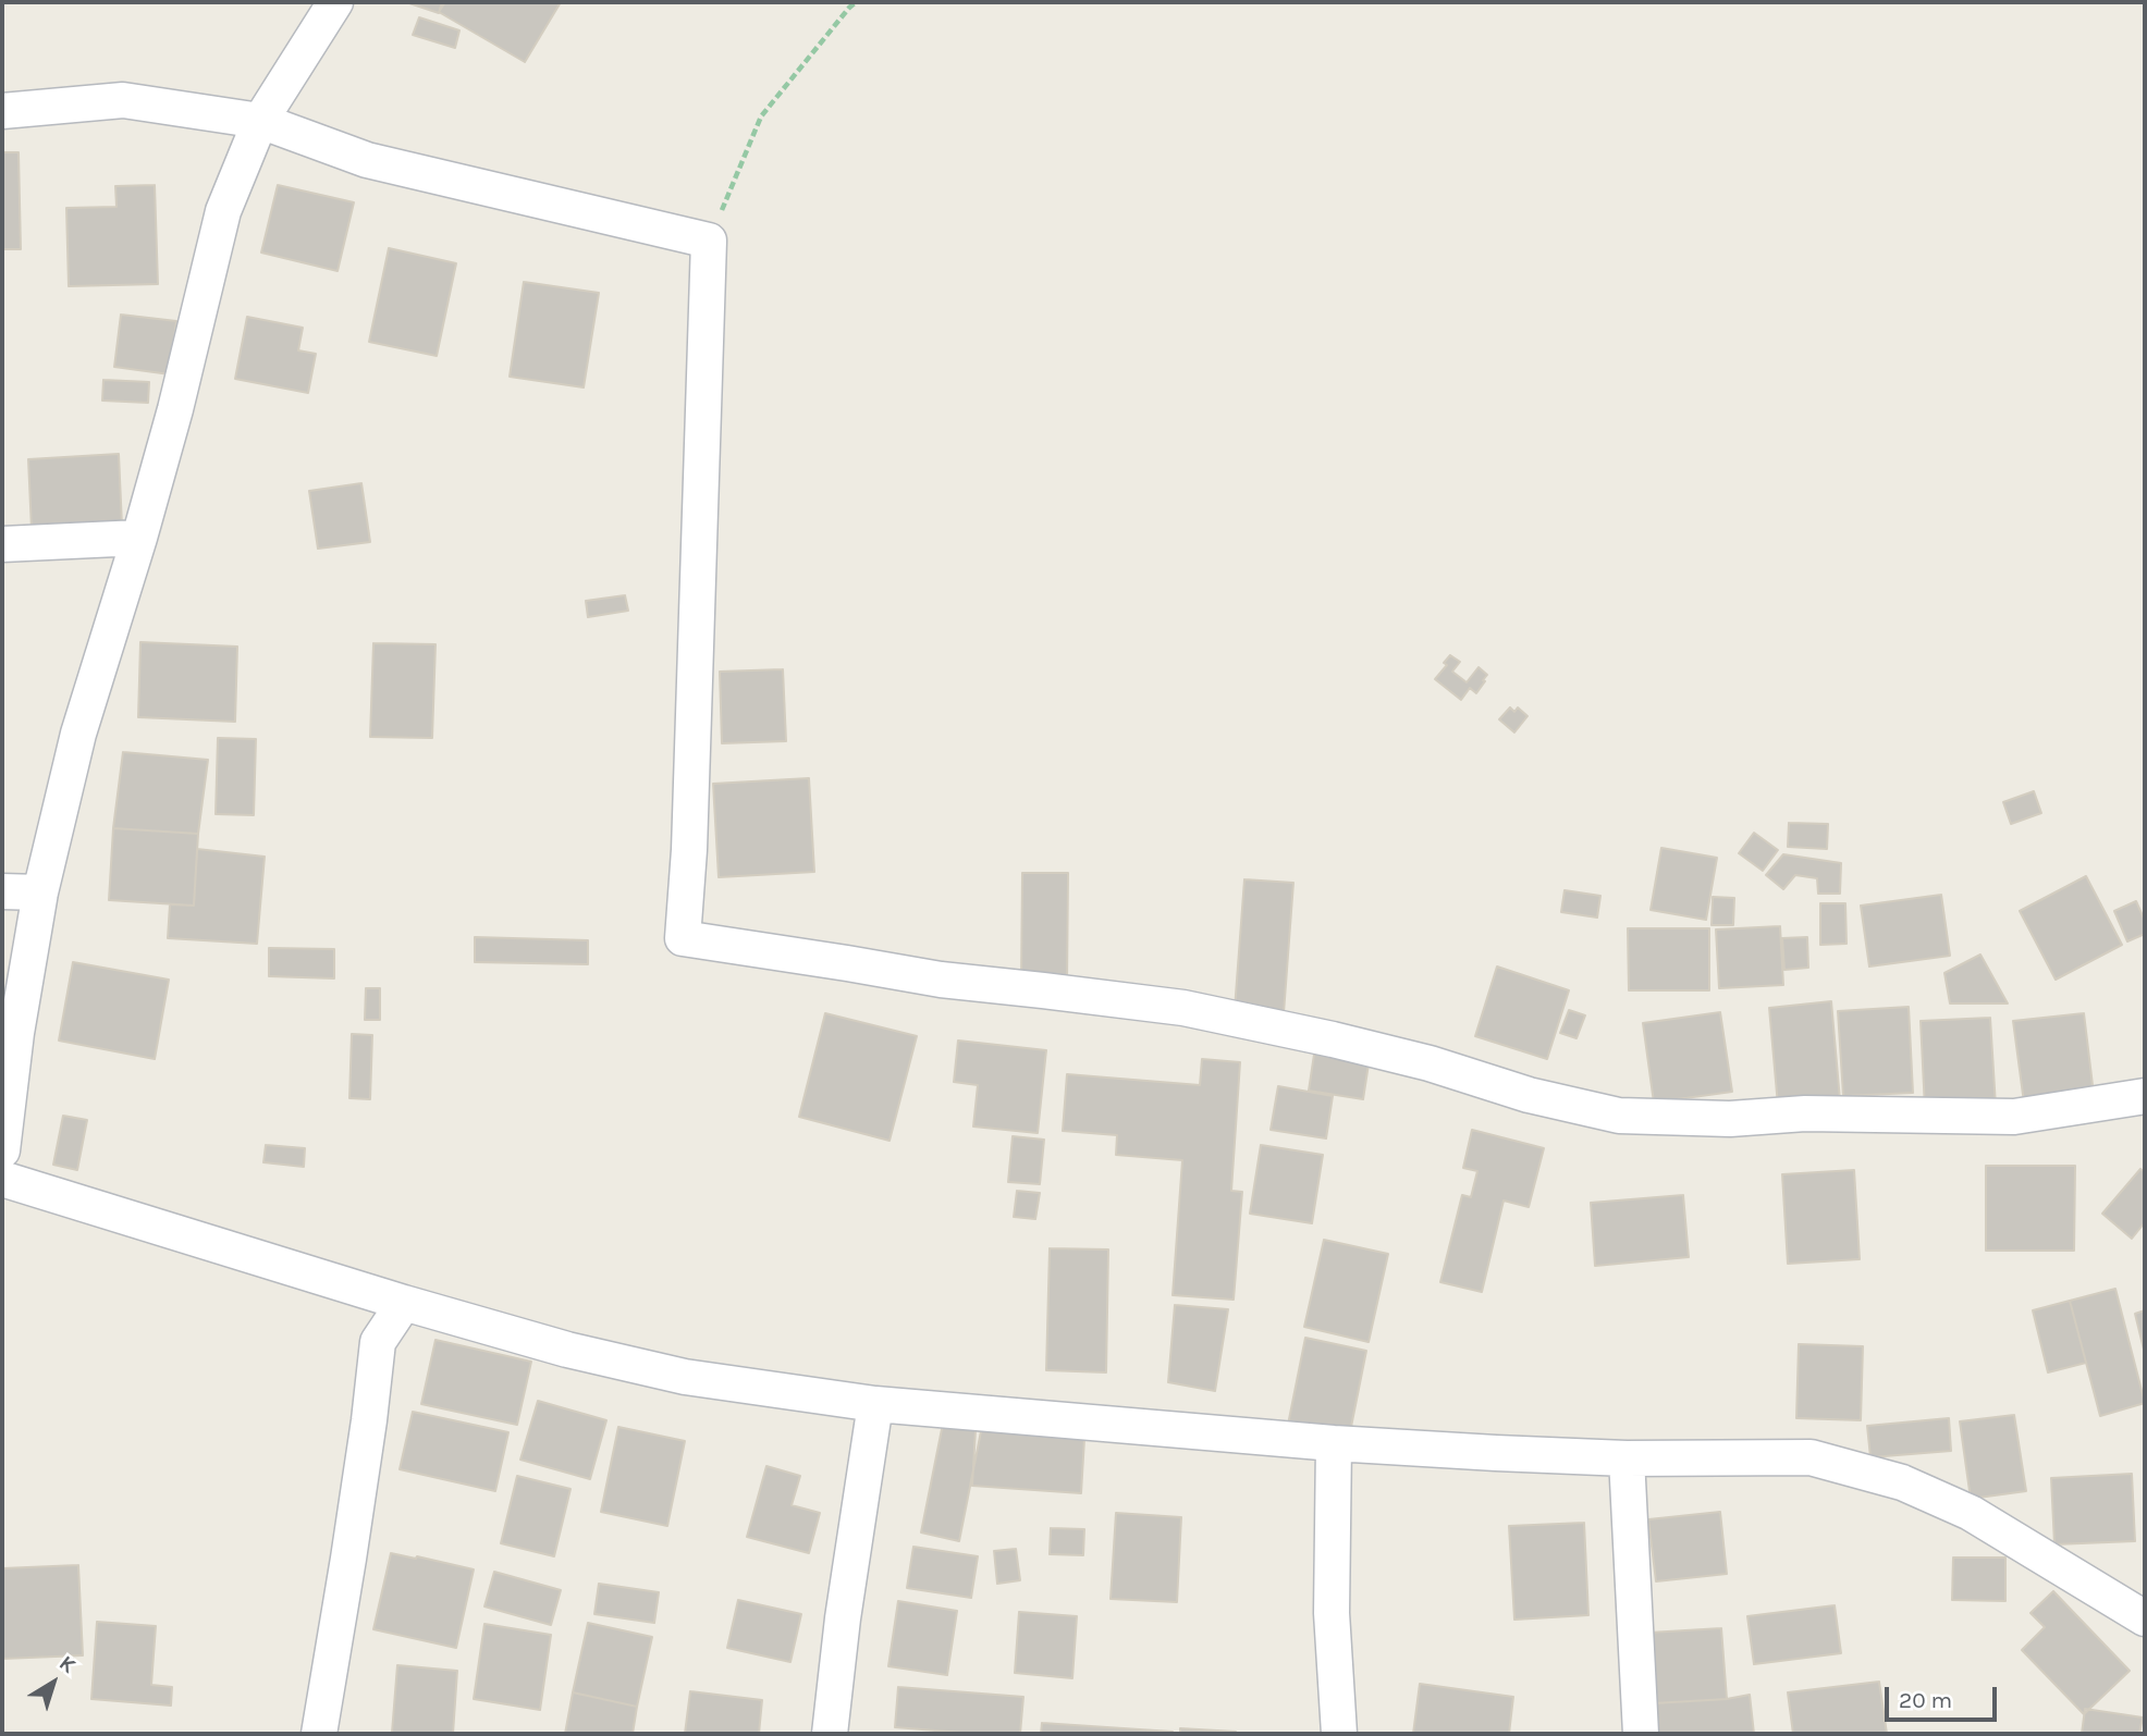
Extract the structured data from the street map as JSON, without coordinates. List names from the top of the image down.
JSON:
{
  "scale_bar": "20 m",
  "north": "top right"
}
